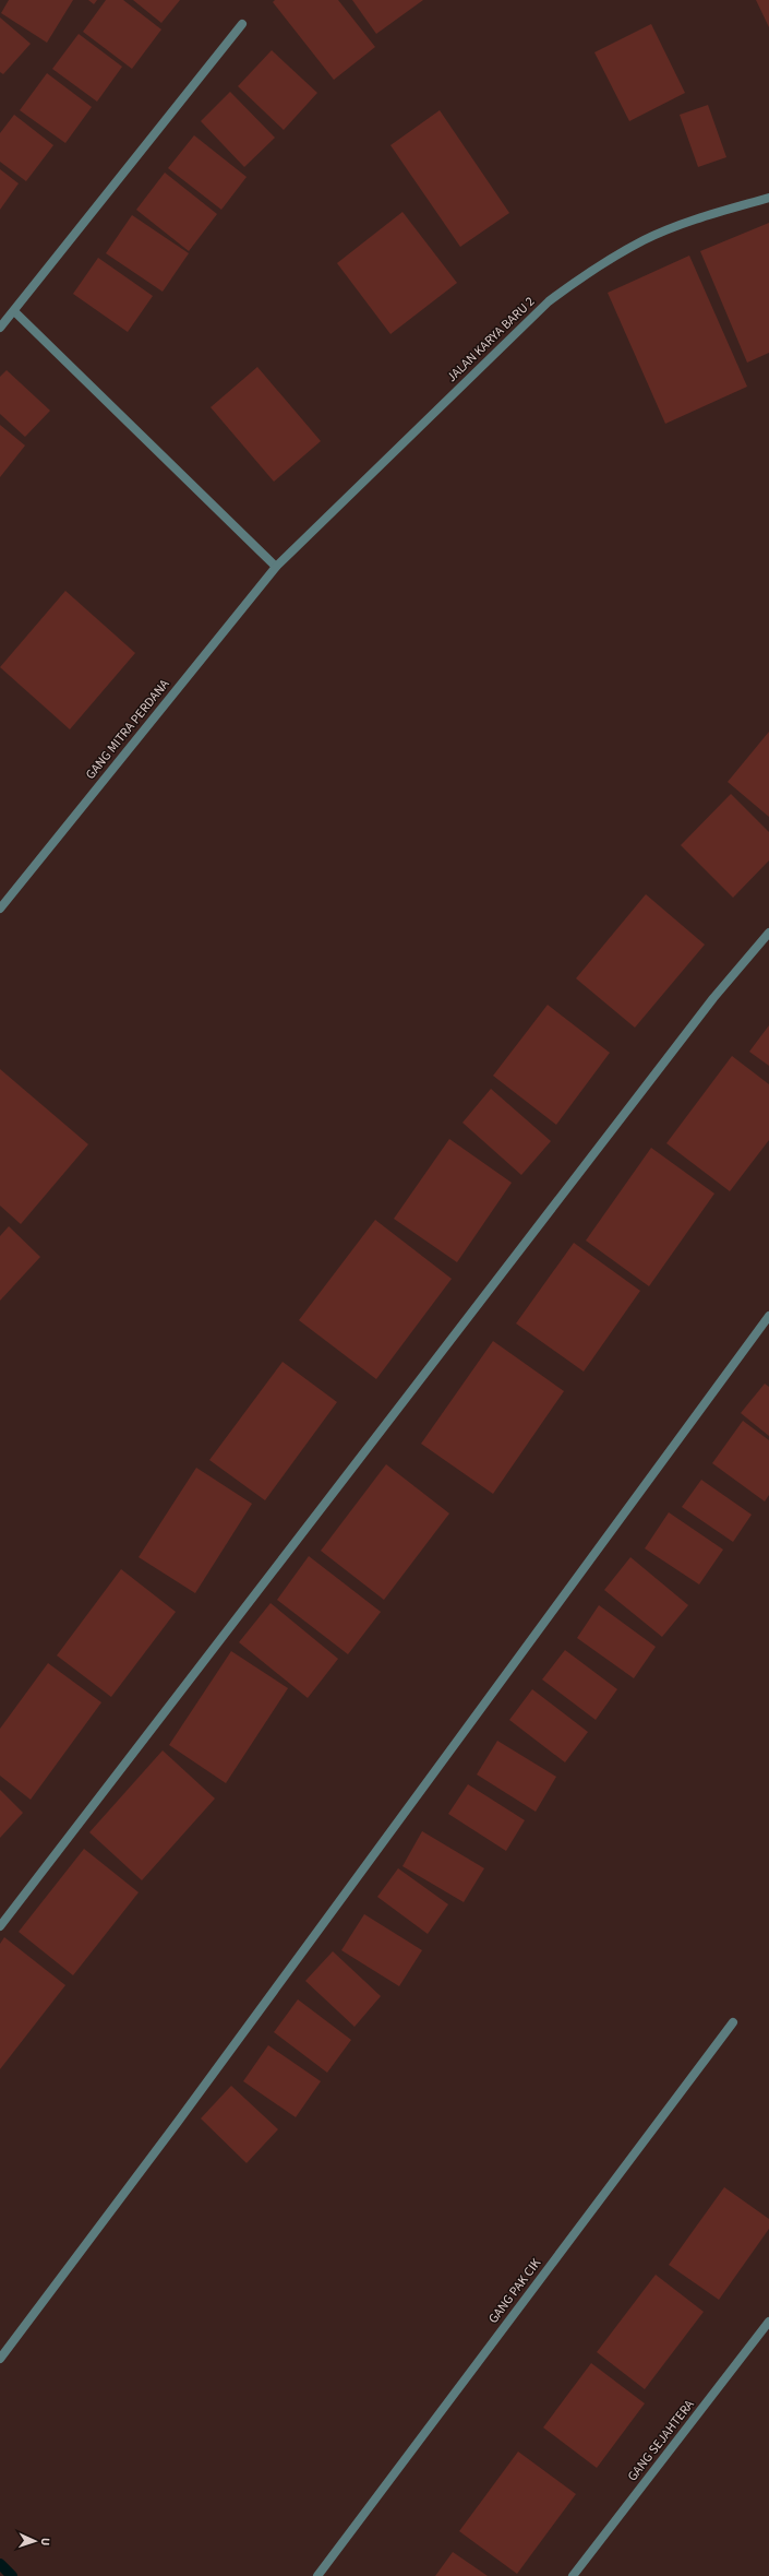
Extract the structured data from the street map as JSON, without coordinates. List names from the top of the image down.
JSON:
{
  "streets": {
    "street": [
      "JALAN KARYA BARU 2",
      "GANG MITRA PERDANA",
      "GANG PAK CIK",
      "GANG SEJAHTERA"
    ]
  },
  "crossings": [
    ["JALAN KARYA BARU 2", "GANG MITRA PERDANA"]
  ],
  "north": "right"
}
